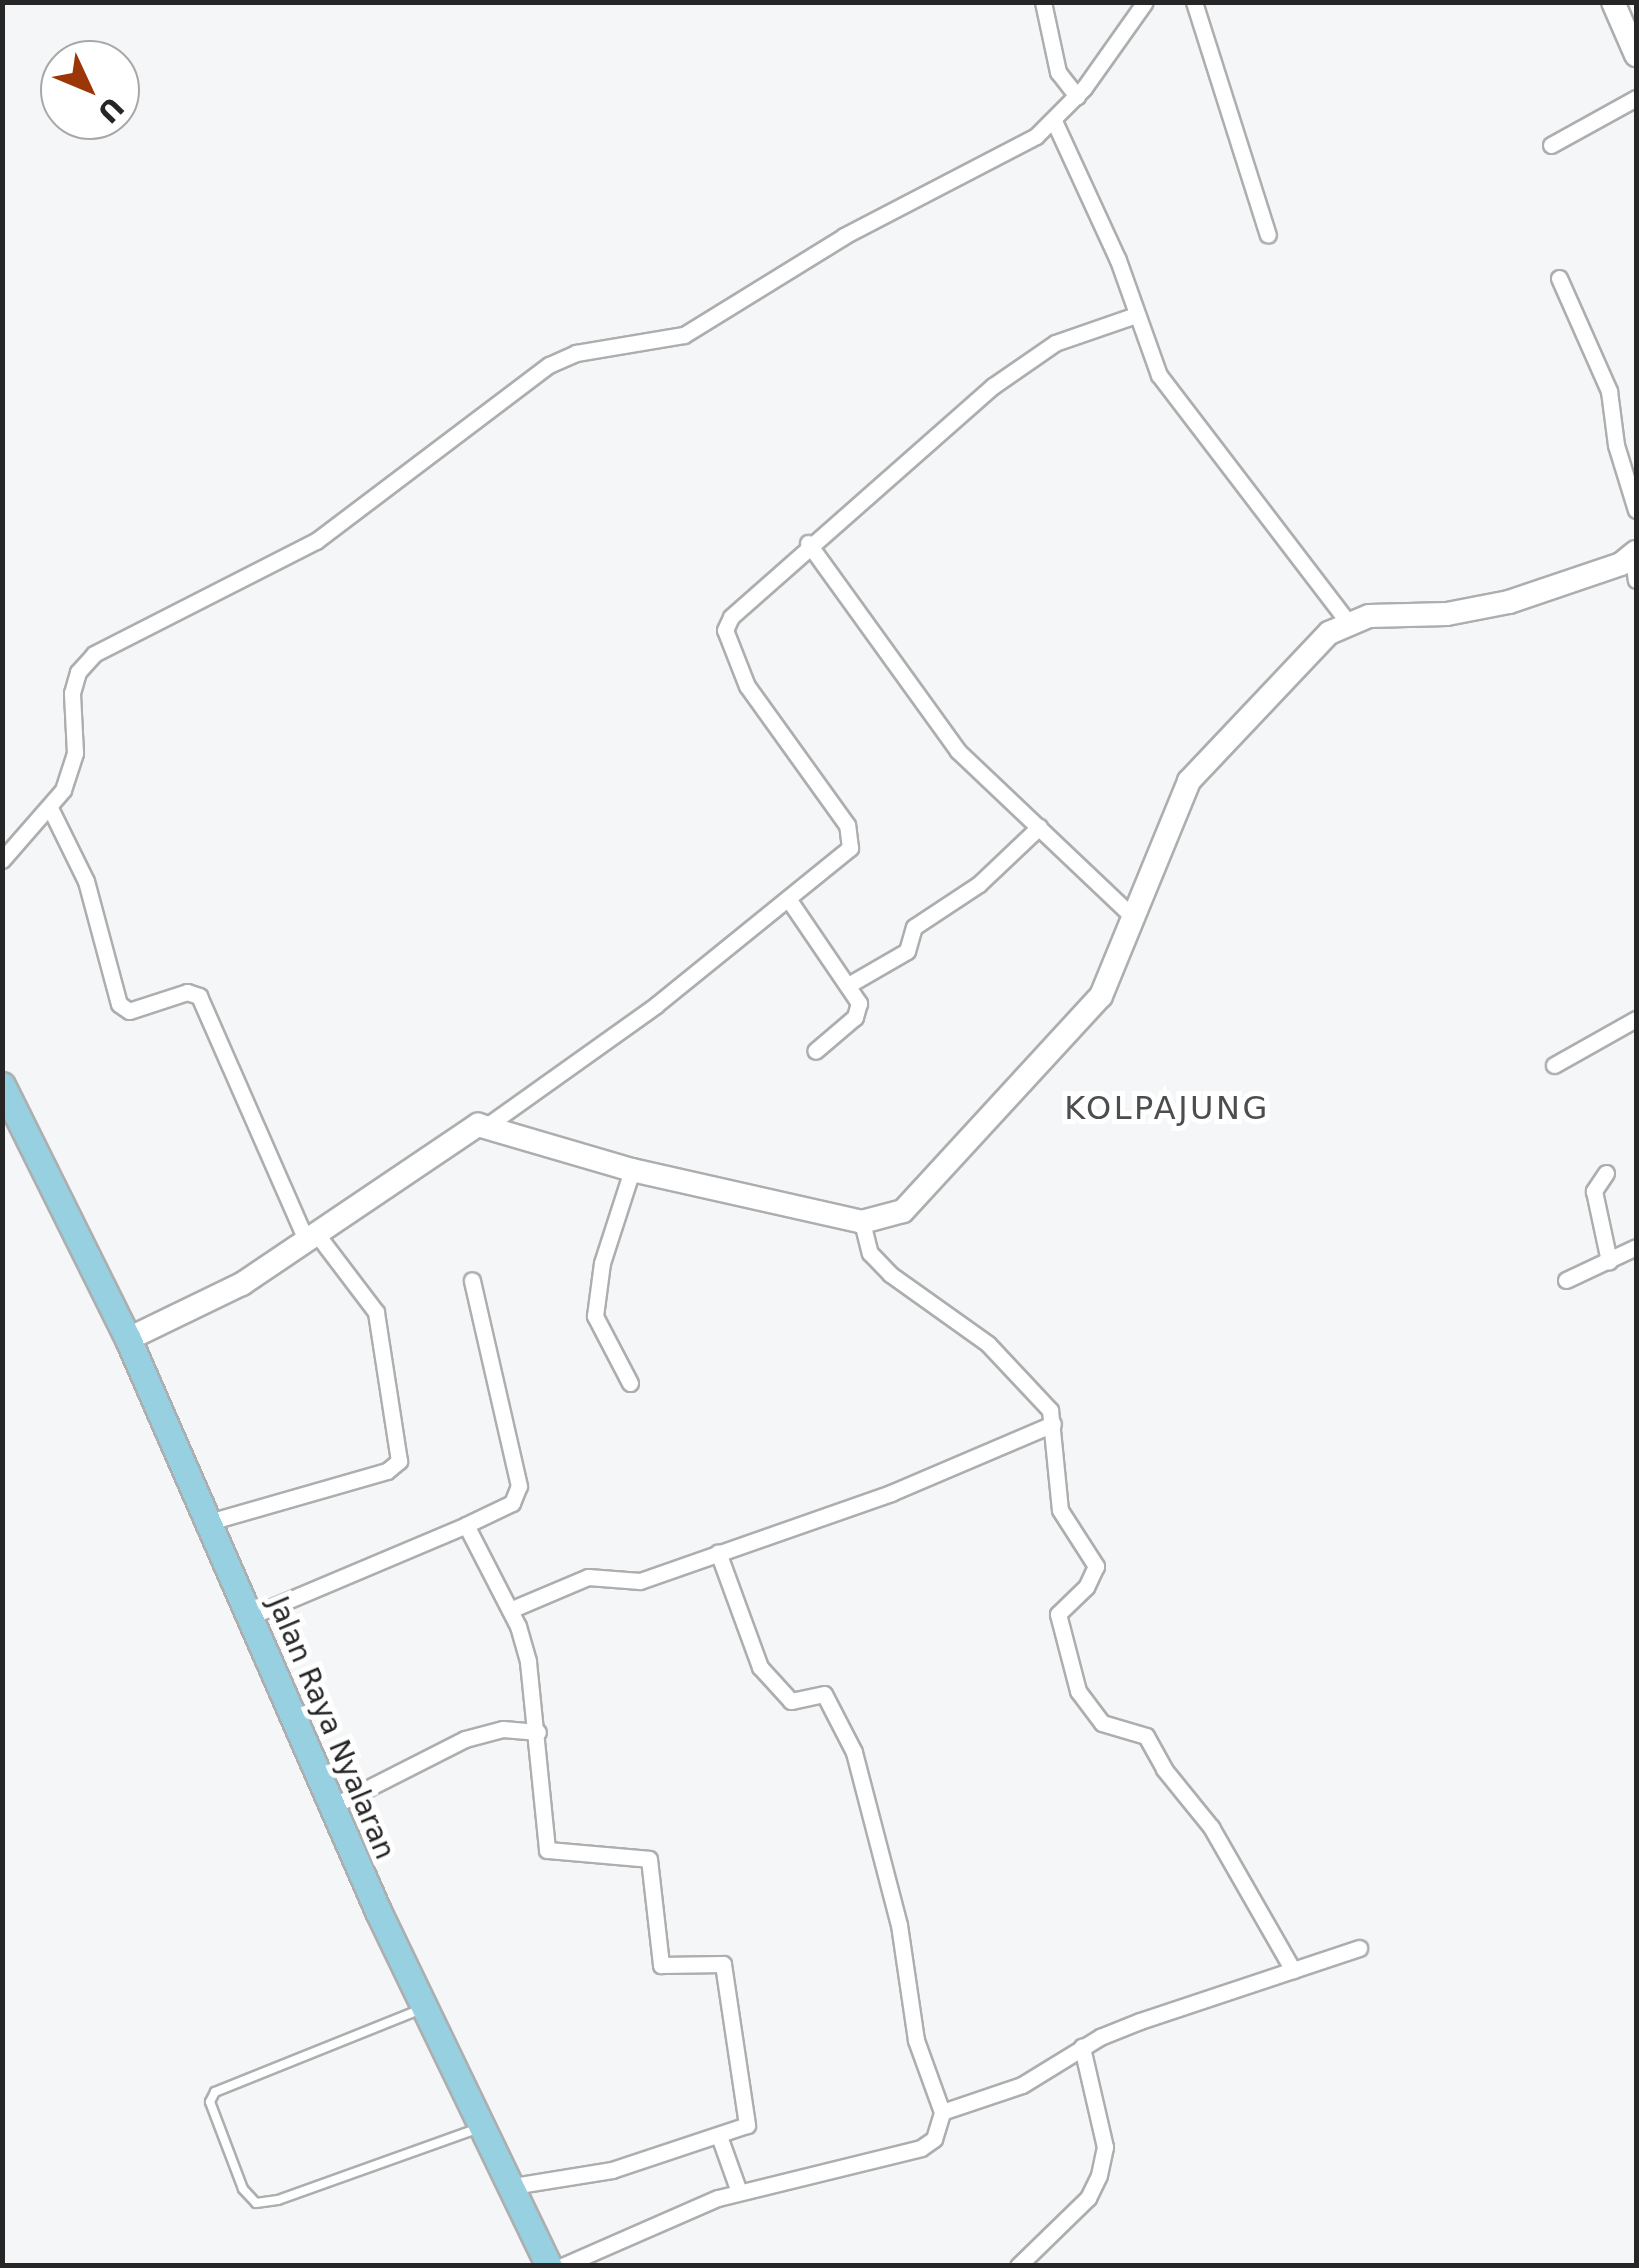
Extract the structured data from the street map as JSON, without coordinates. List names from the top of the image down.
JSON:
{
  "streets": {
    "main road": ["Jalan Raya Nyalaran"]
  },
  "districts": ["KOLPAJUNG"],
  "north": "bottom right"
}
